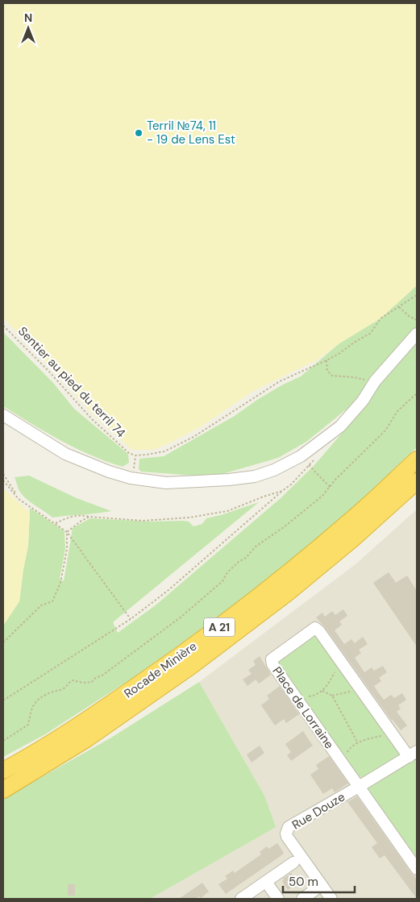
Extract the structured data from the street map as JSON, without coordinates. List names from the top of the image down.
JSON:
{
  "streets": {
    "highway": ["A 21", "Rocade Minière"],
    "street": ["Place de Lorraine", "Rue Douze"],
    "path": ["Sentier au pied du terril 74"]
  },
  "crossings": [
    ["Place de Lorraine", "Rue Douze"]
  ],
  "places": ["Terril №74, 11 - 19 de Lens Est"],
  "scale_bar": "50 m",
  "north": "top"
}
